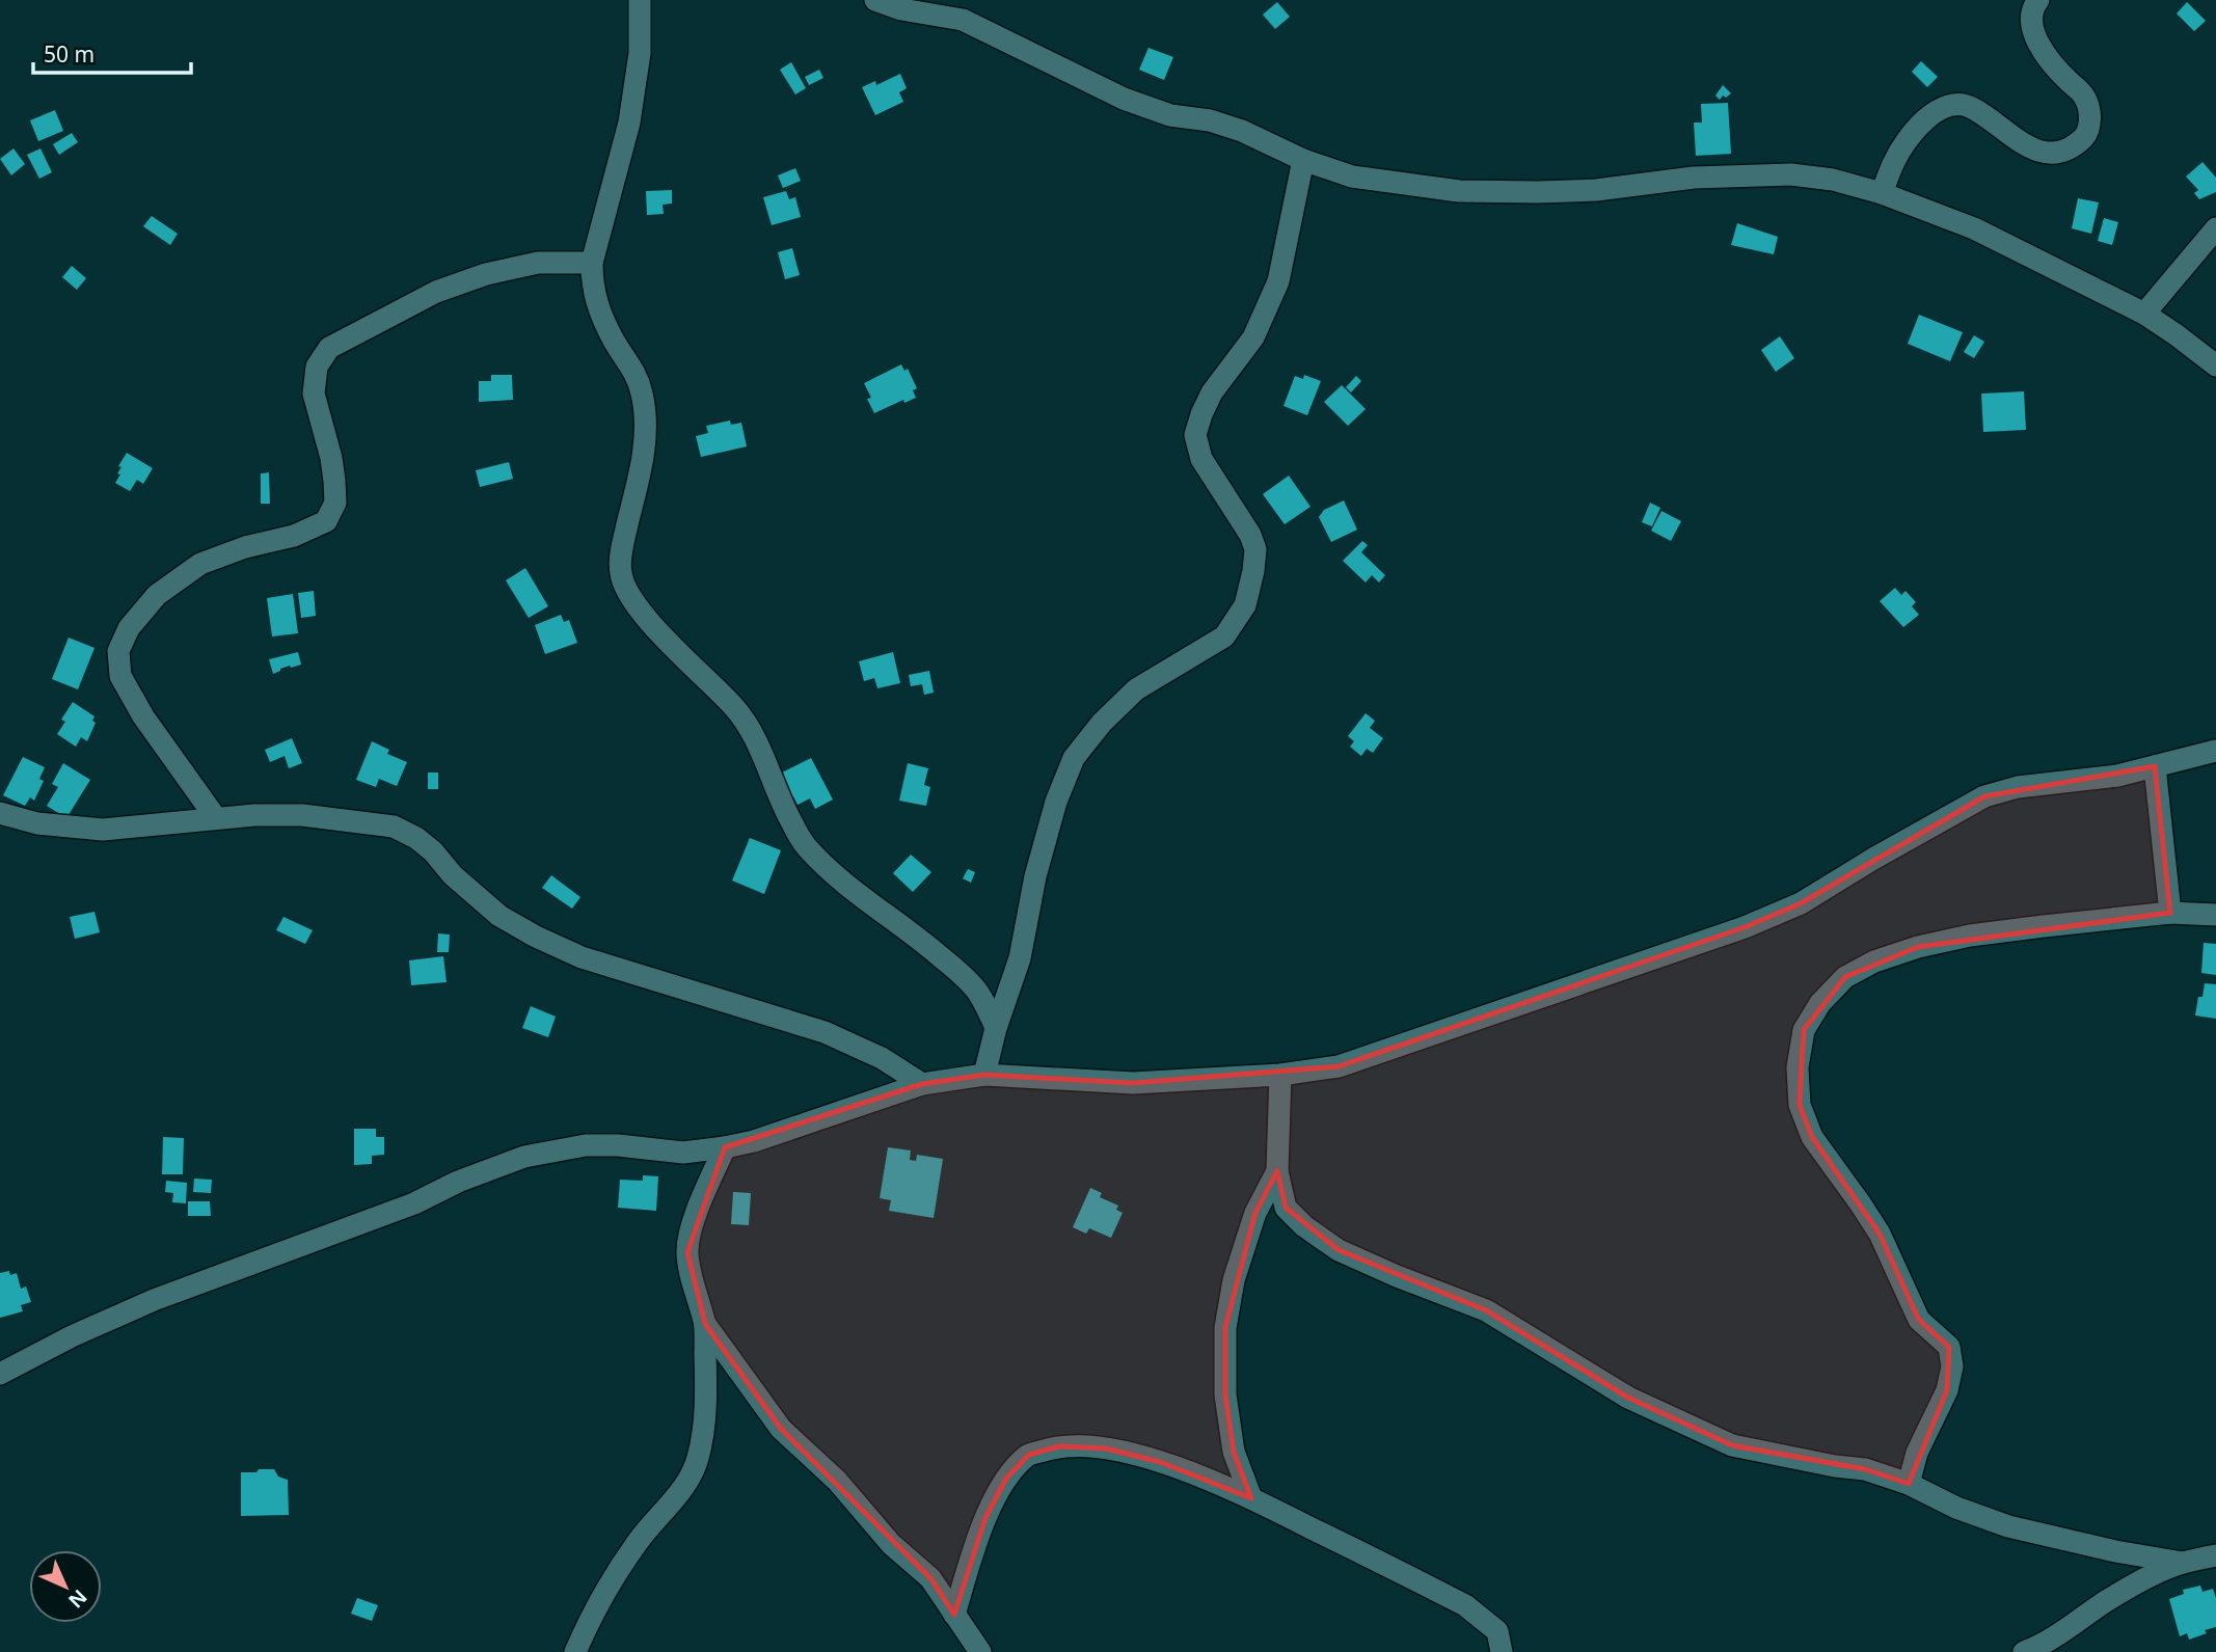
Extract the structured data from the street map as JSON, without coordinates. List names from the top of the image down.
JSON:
{
  "scale_bar": "50 m",
  "north": "bottom right"
}
